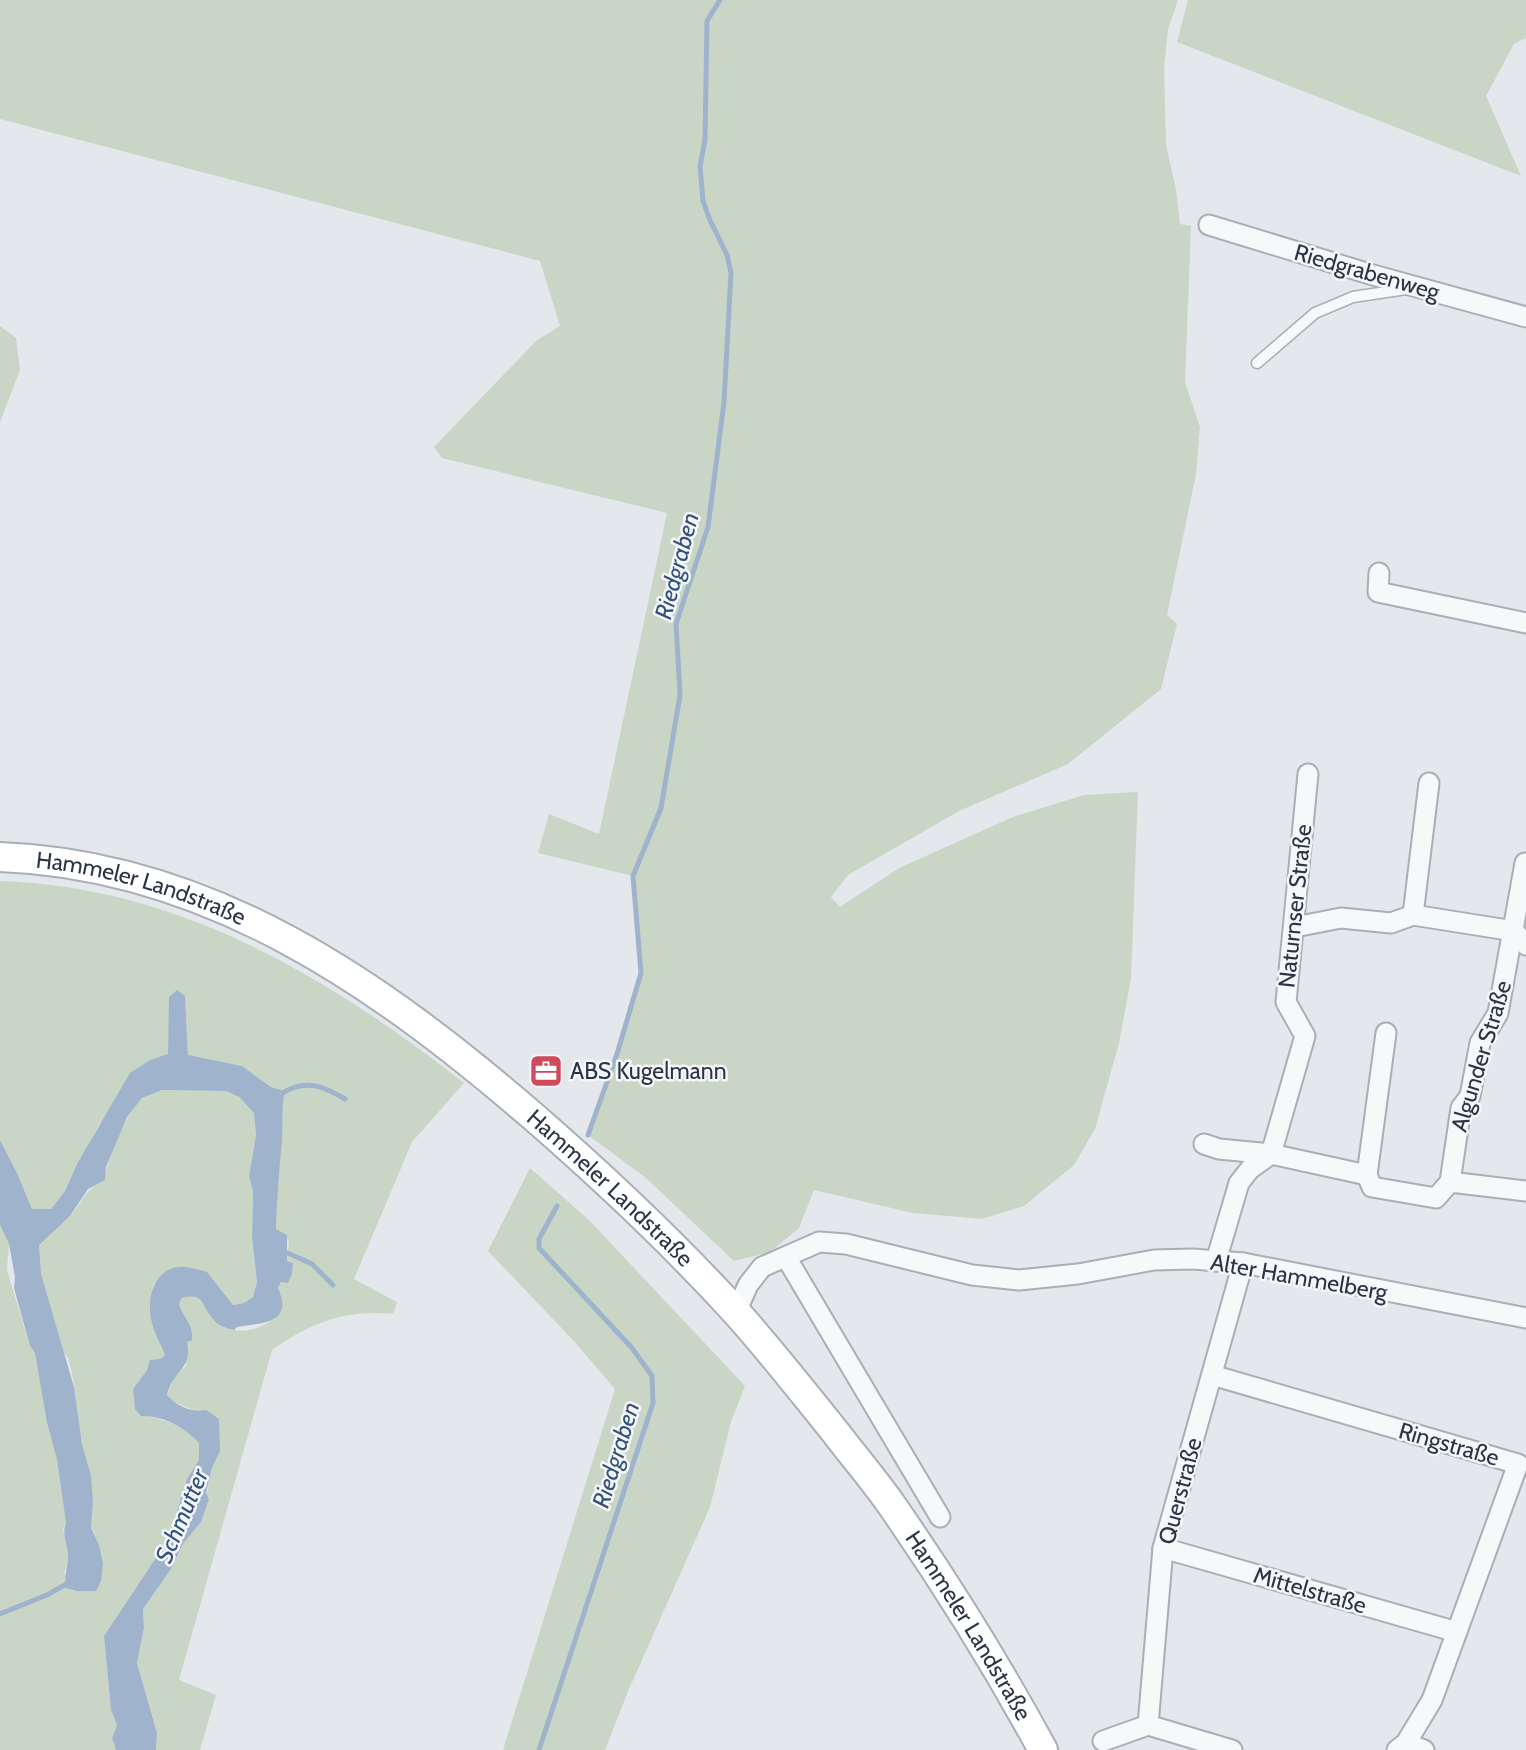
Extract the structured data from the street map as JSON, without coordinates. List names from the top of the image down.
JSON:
{
  "streets": {
    "main road": ["Hammeler Landstraße"],
    "street": [
      "Riedgrabenweg",
      "Naturnser Straße",
      "Algunder Straße",
      "Alter Hammelberg",
      "Ringstraße",
      "Querstraße",
      "Mittelstraße"
    ]
  },
  "crossings": [
    ["Hammeler Landstraße", "Alter Hammelberg"],
    ["Alter Hammelberg", "Querstraße"],
    ["Ringstraße", "Querstraße"],
    ["Ringstraße", "Mittelstraße"],
    ["Querstraße", "Mittelstraße"]
  ],
  "water": ["Riedgraben", "Schmutter"],
  "places": {
    "office": ["ABS Kugelmann"]
  }
}
